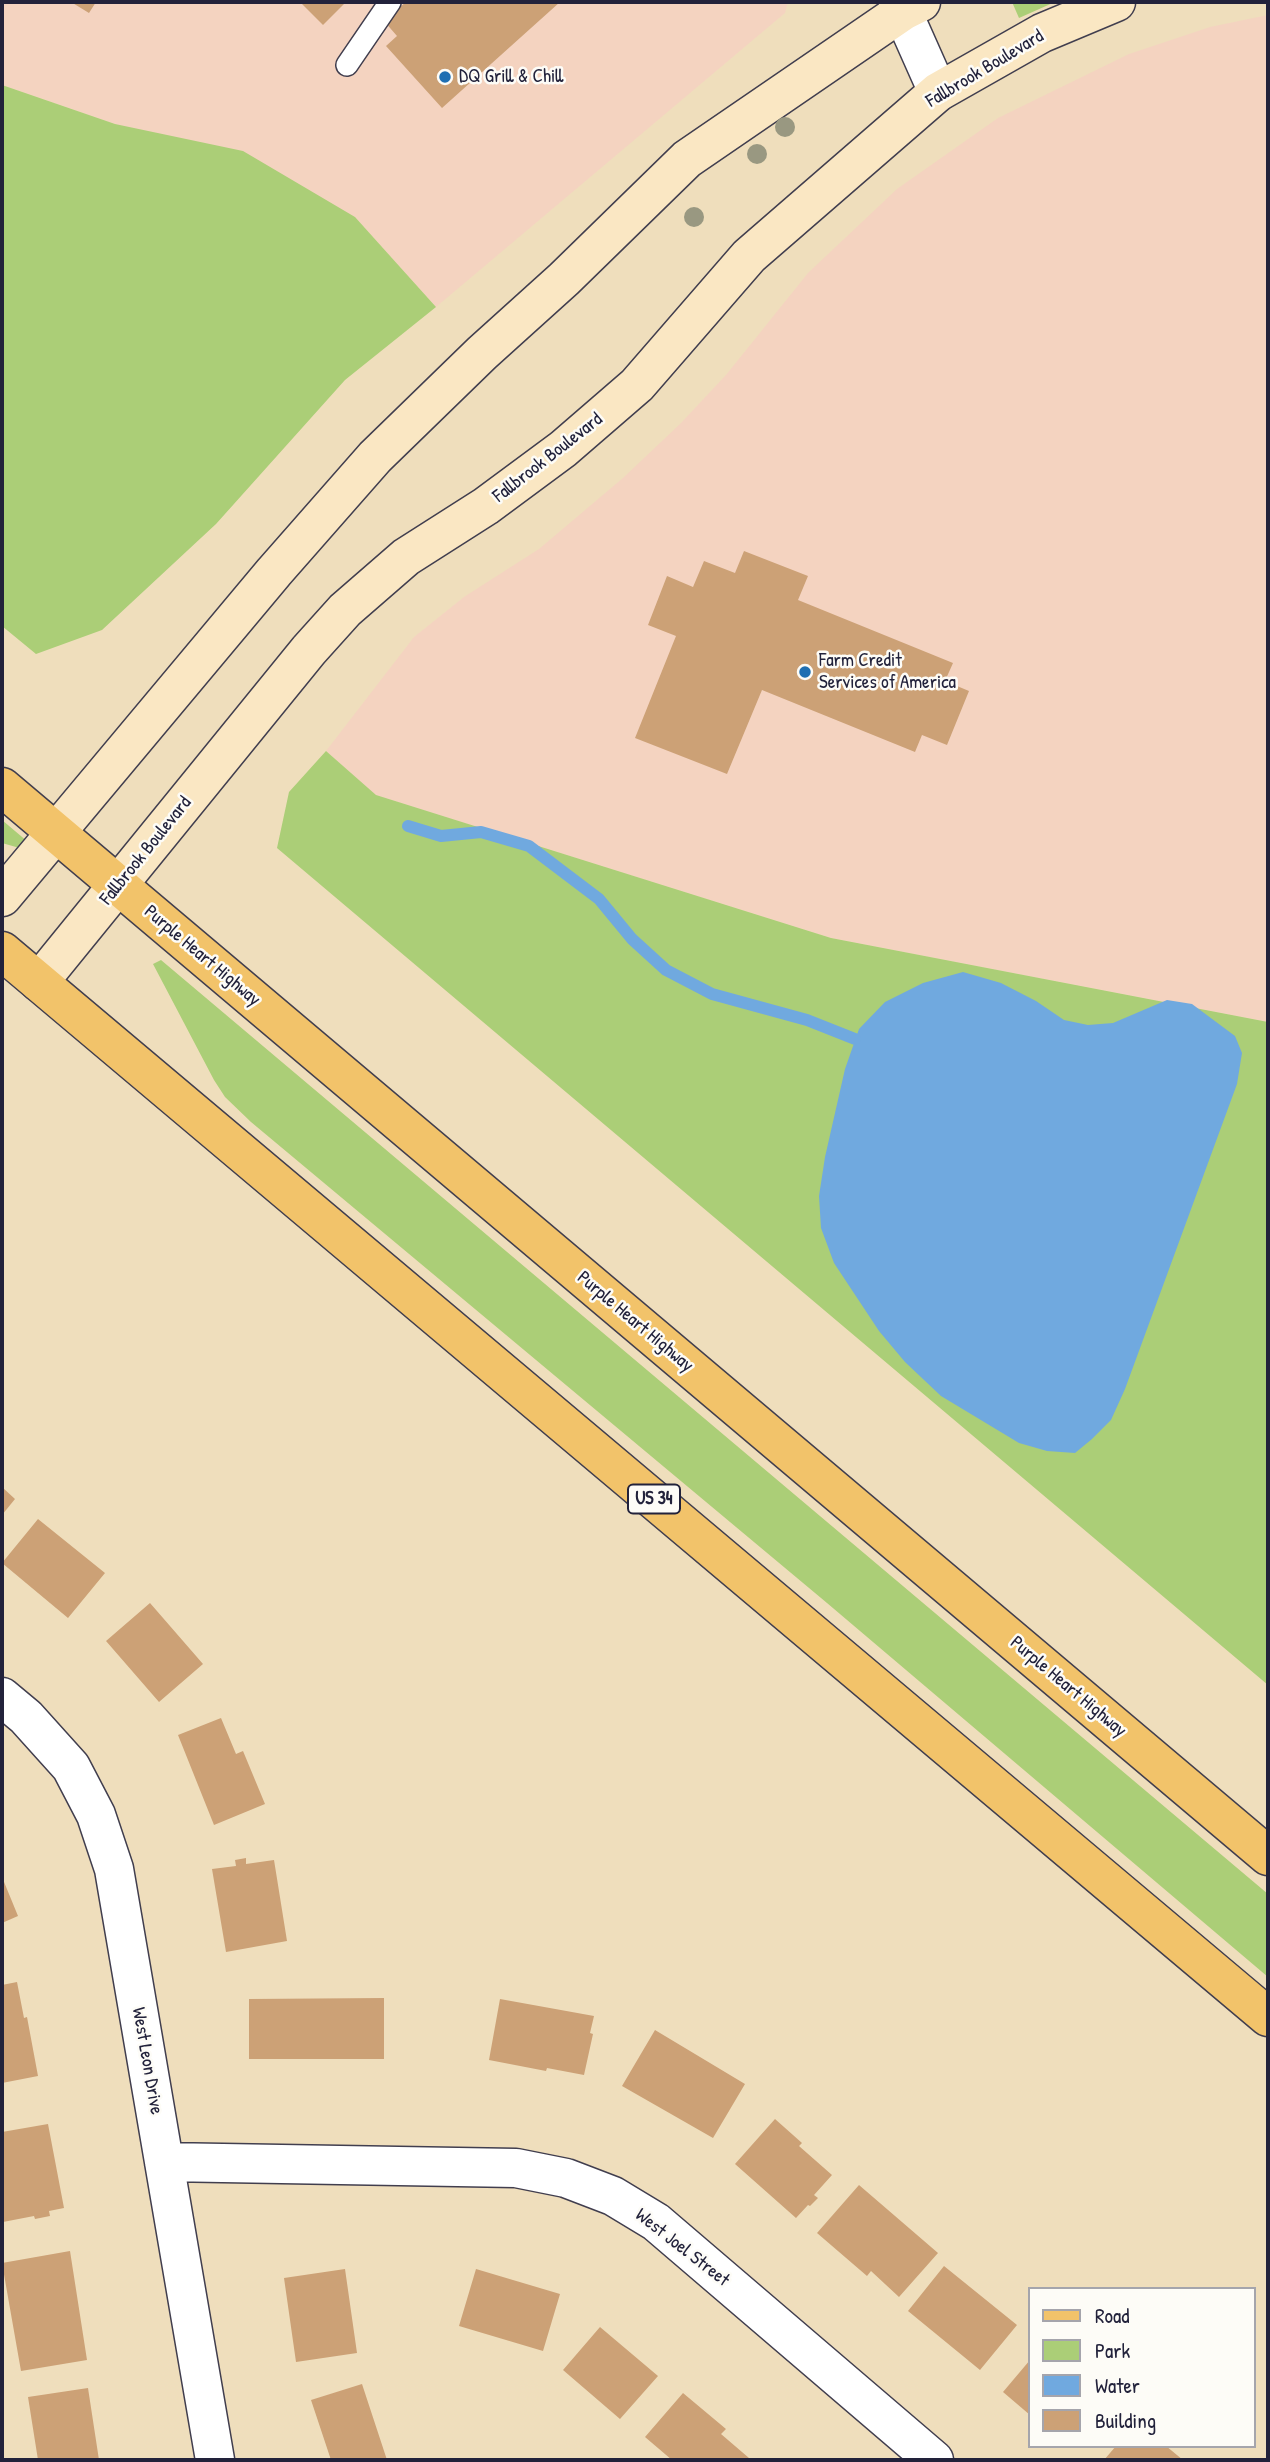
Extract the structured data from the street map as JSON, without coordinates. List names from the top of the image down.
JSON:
{
  "streets": {
    "main road": ["Purple Heart Highway", "US 34"],
    "street": ["Fallbrook Boulevard", "West Leon Drive", "West Joel Street"]
  },
  "crossings": [
    ["Fallbrook Boulevard", "Purple Heart Highway"],
    ["Fallbrook Boulevard", "US 34"],
    ["West Leon Drive", "West Joel Street"]
  ],
  "places": ["DQ Grill & Chill", "Farm Credit Services of America"],
  "legend": [
    "Road",
    "Park",
    "Water",
    "Building"
  ]
}
